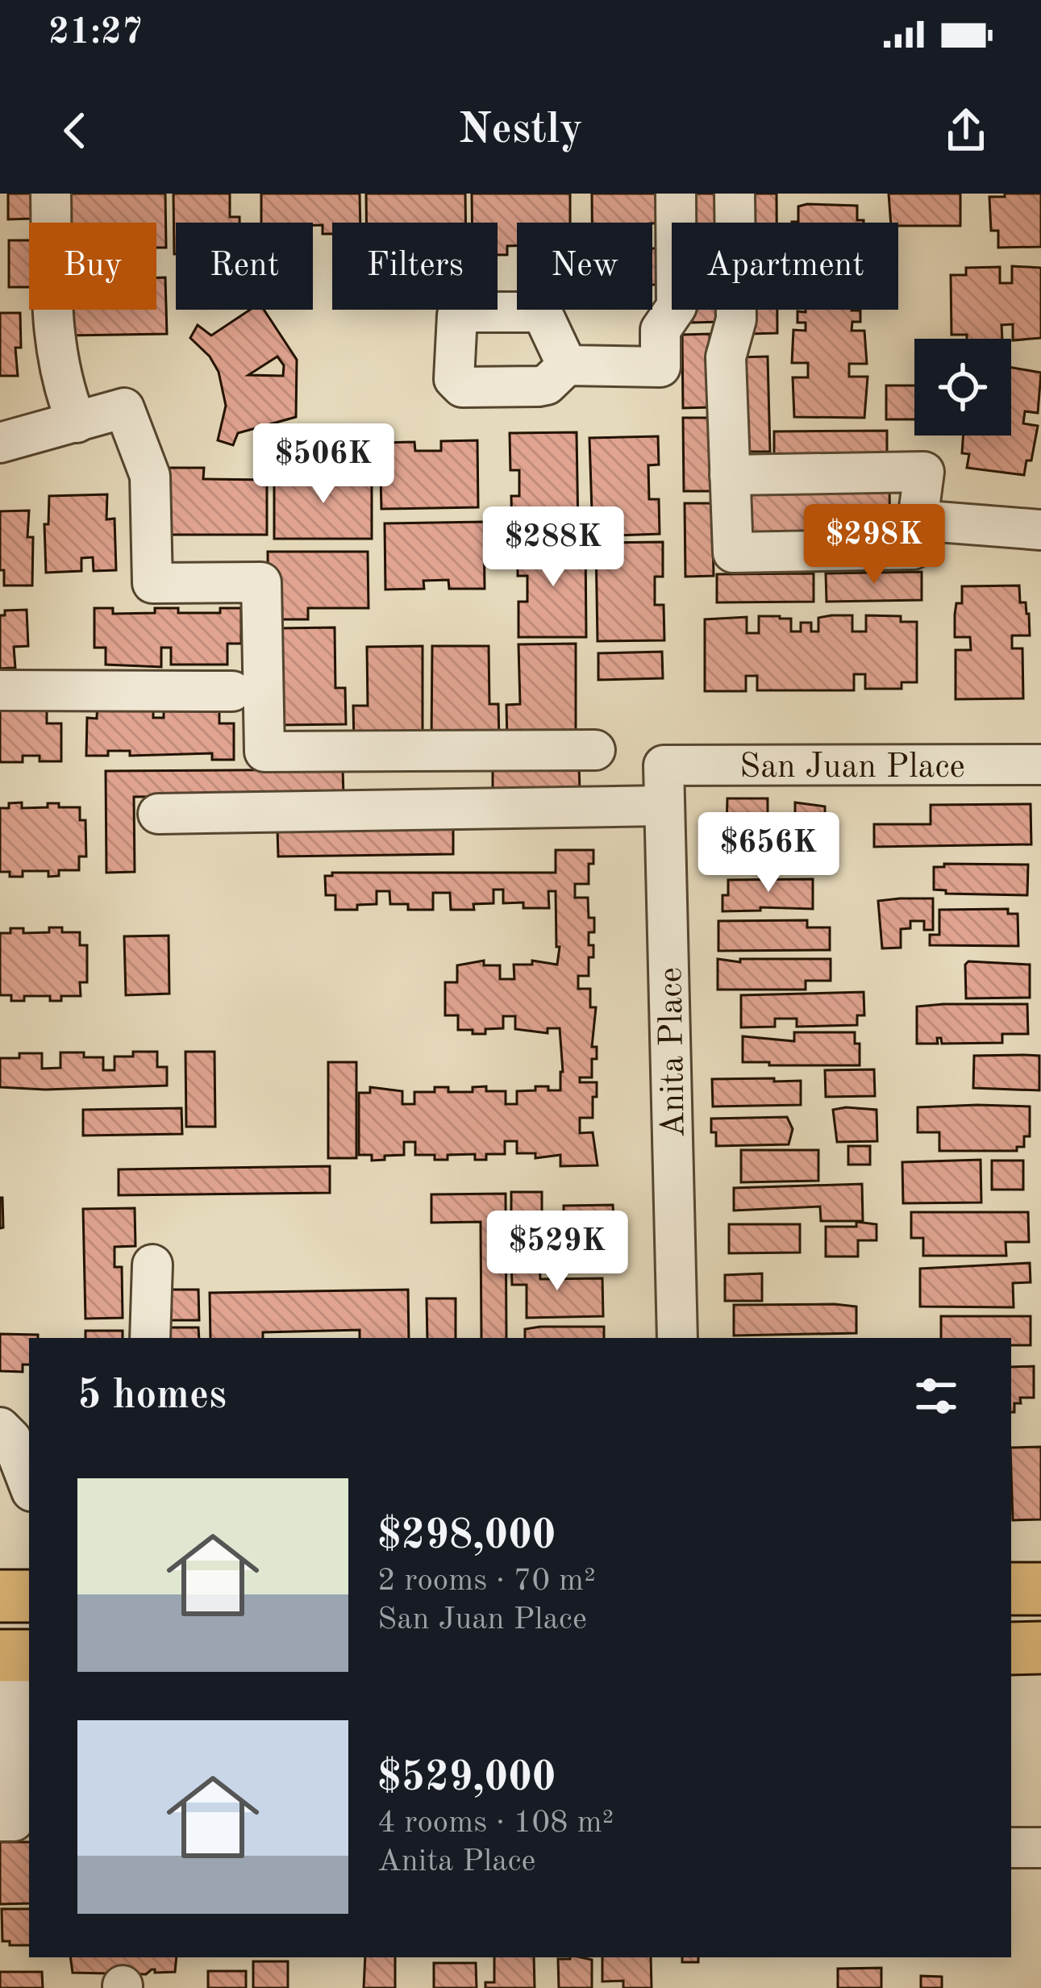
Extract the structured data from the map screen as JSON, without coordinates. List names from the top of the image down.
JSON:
{
  "streets": {
    "street": ["San Juan Place", "Anita Place"]
  },
  "crossings": [
    ["San Juan Place", "Anita Place"]
  ],
  "page": {
    "status": "21:27",
    "header": "Nestly",
    "chip": [
      "Buy",
      "Rent",
      "Filters",
      "New",
      "Apartment"
    ],
    "price": [
      "$506K",
      "$298K",
      "$288K",
      "$656K",
      "$529K"
    ],
    "heading": "5 homes",
    "list": [
      {
        "name": "$298,000",
        "note": "2 rooms · 70 m² · San Juan Place"
      },
      {
        "name": "$529,000",
        "note": "4 rooms · 108 m² · Anita Place"
      }
    ]
  }
}
